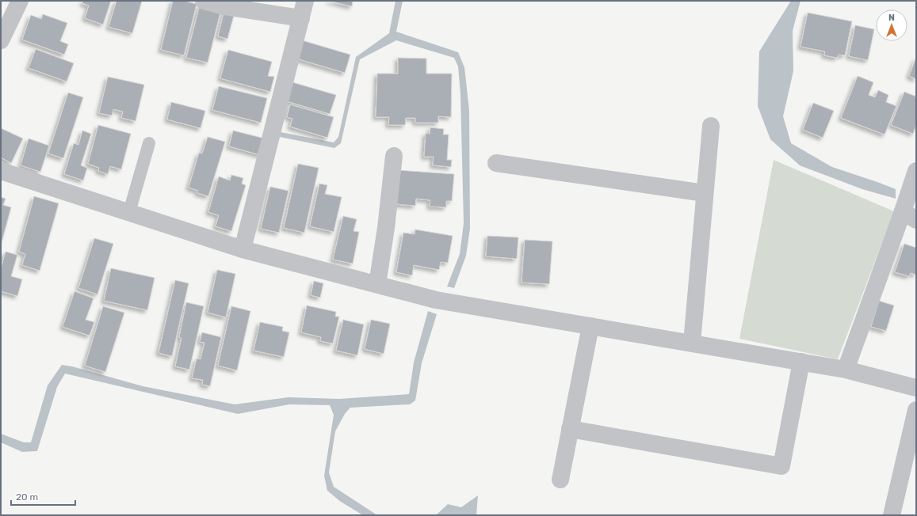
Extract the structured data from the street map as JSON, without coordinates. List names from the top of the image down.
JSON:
{
  "scale_bar": "20 m",
  "north": "top"
}
